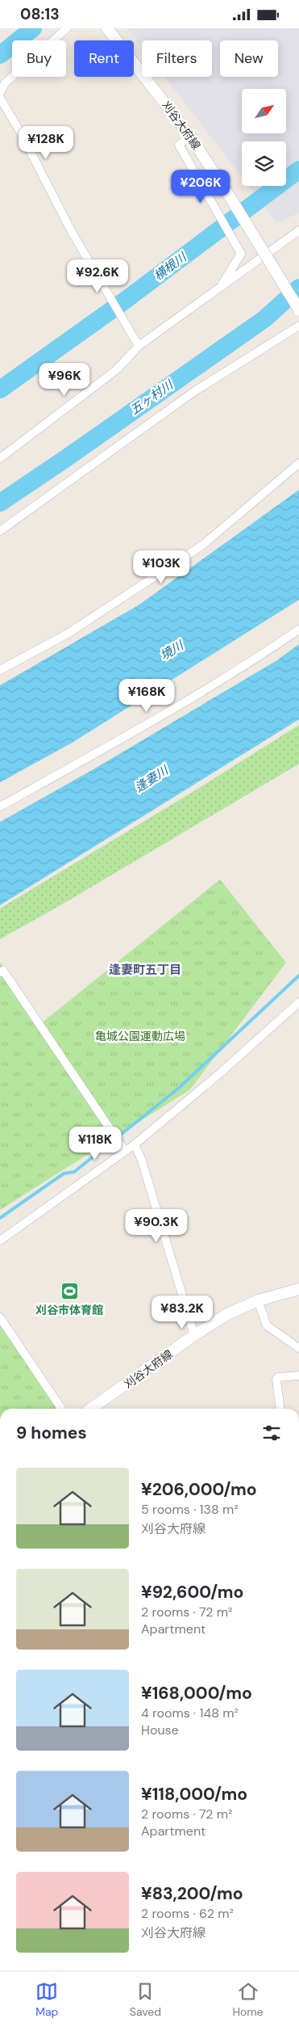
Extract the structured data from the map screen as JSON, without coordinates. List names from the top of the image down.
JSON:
{
  "streets": {
    "main road": ["刈谷大府線"]
  },
  "districts": ["逢妻町五丁目"],
  "water": [
    "横根川",
    "五ヶ村川",
    "境川",
    "逢妻川"
  ],
  "parks": ["亀城公園運動広場"],
  "places": {
    "sports": ["刈谷市体育館"]
  },
  "north": "top right",
  "page": {
    "status": "08:13",
    "chip": [
      "Buy",
      "Rent",
      "Filters",
      "New"
    ],
    "price": [
      "¥128K",
      "¥206K",
      "¥92.6K",
      "¥96K",
      "¥103K",
      "¥168K",
      "¥118K",
      "¥90.3K",
      "¥83.2K"
    ],
    "heading": "9 homes",
    "list": [
      {
        "name": "¥206,000/mo",
        "note": "5 rooms · 138 m² · 刈谷大府線"
      },
      {
        "name": "¥92,600/mo",
        "note": "2 rooms · 72 m² · Apartment"
      },
      {
        "name": "¥168,000/mo",
        "note": "4 rooms · 148 m² · House"
      },
      {
        "name": "¥118,000/mo",
        "note": "2 rooms · 72 m² · Apartment"
      },
      {
        "name": "¥83,200/mo",
        "note": "2 rooms · 62 m² · 刈谷大府線"
      }
    ],
    "tabs": ["Map", "Saved", "Home"]
  }
}
